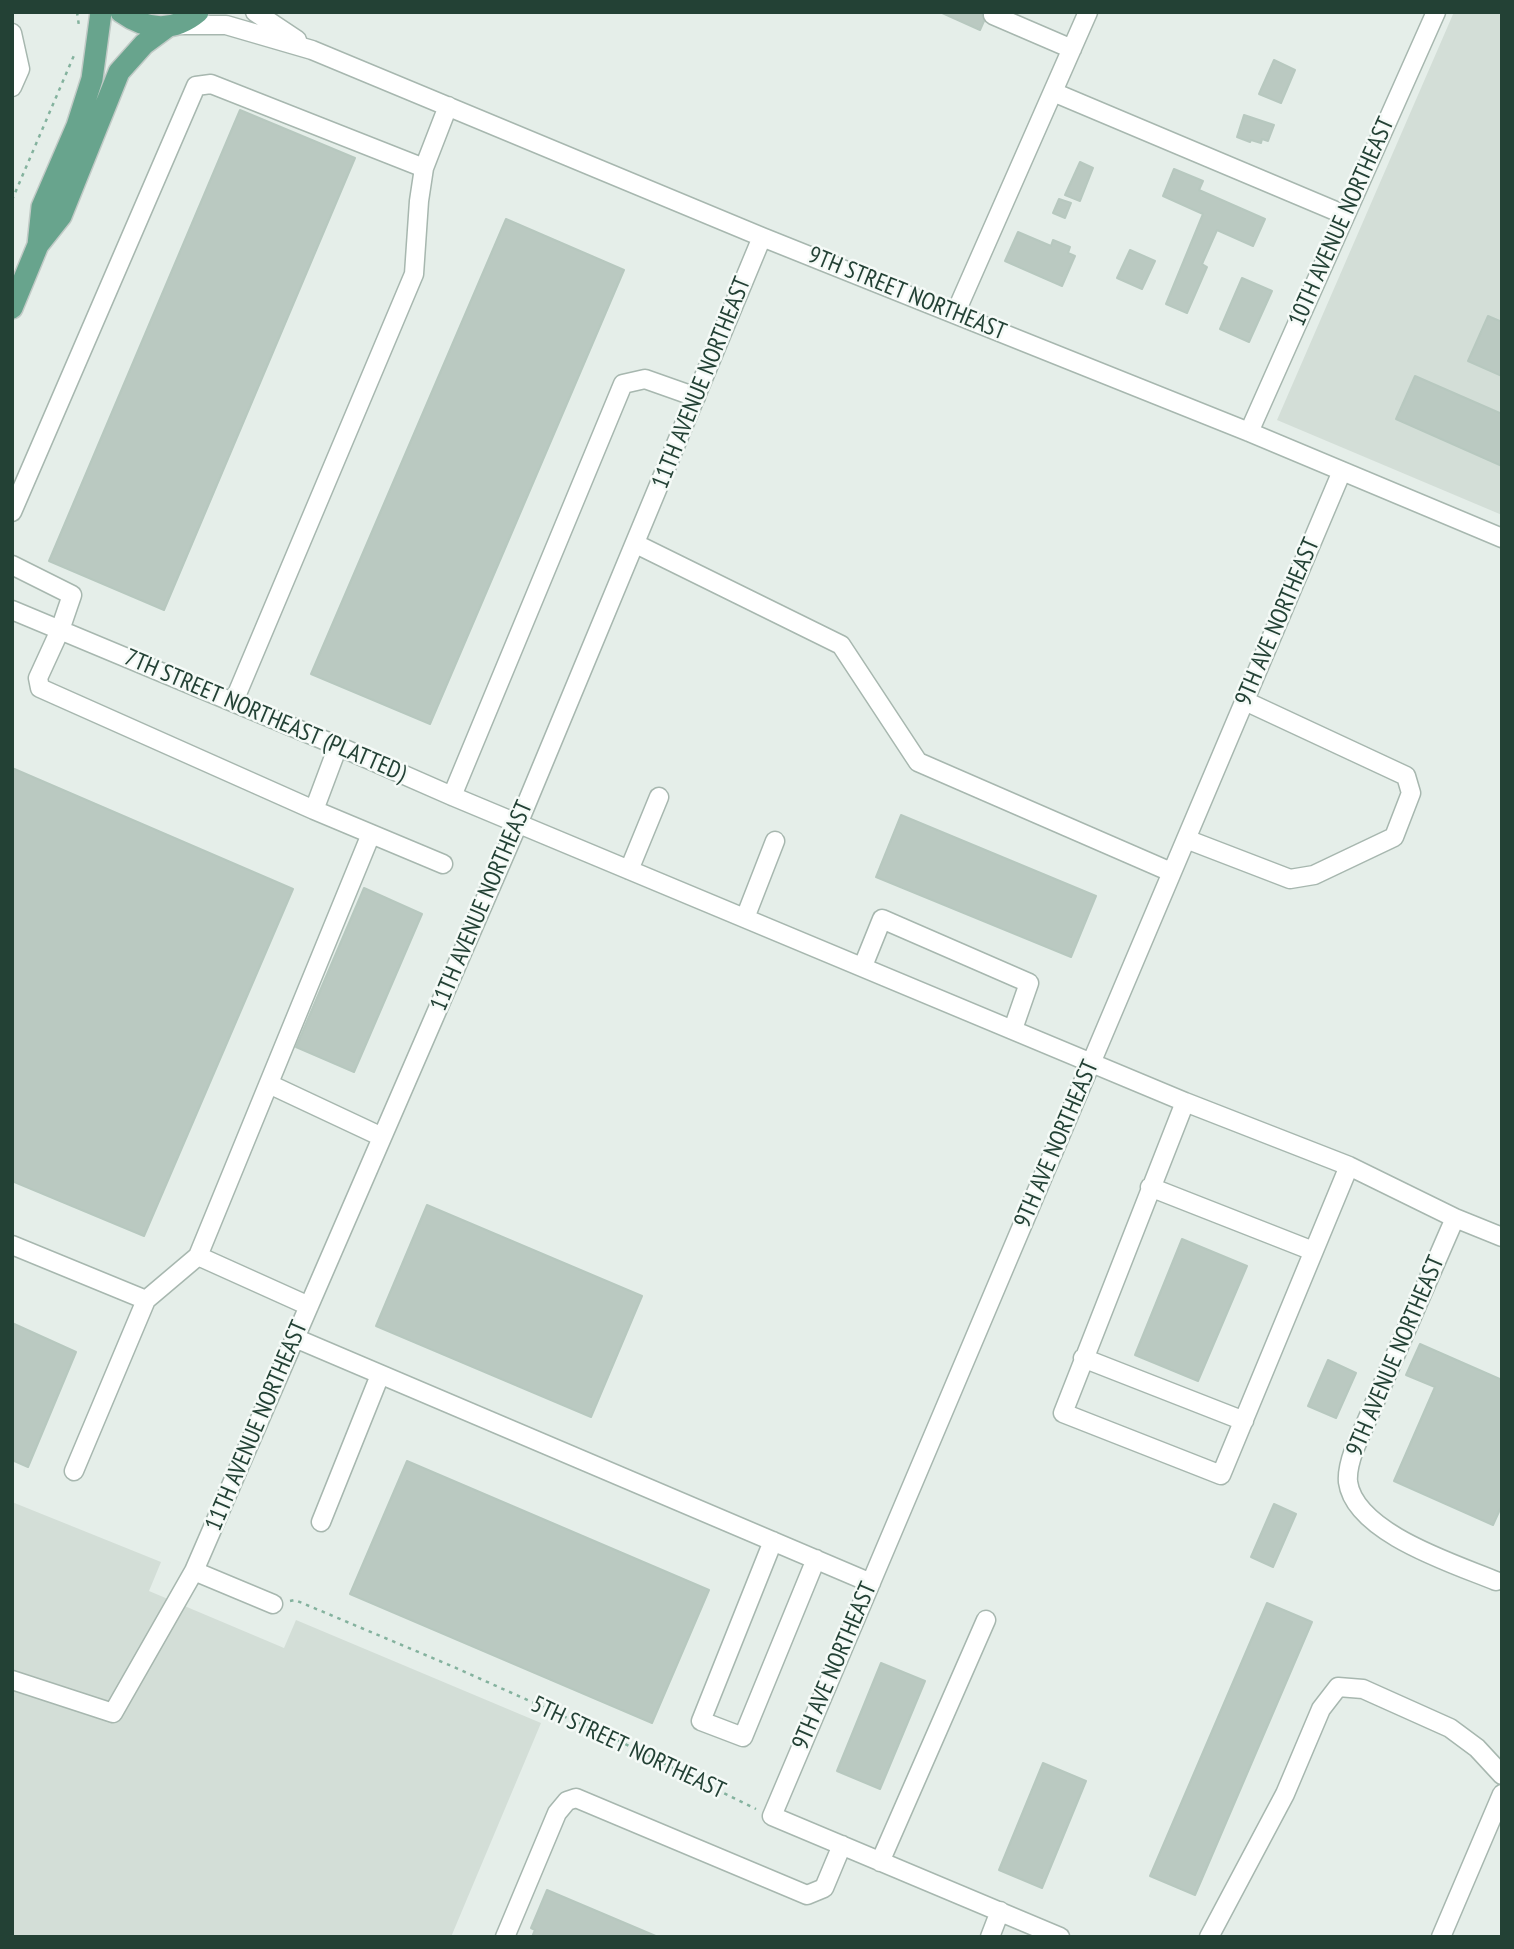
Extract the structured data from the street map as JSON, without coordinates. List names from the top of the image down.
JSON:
{
  "streets": {
    "street": [
      "10TH AVENUE NORTHEAST",
      "9TH STREET NORTHEAST",
      "11TH AVENUE NORTHEAST",
      "9TH AVE NORTHEAST",
      "7TH STREET NORTHEAST (PLATTED)",
      "9TH AVENUE NORTHEAST"
    ],
    "path": ["5TH STREET NORTHEAST"]
  },
  "crossings": [
    ["10TH AVENUE NORTHEAST", "9TH STREET NORTHEAST"],
    ["9TH STREET NORTHEAST", "11TH AVENUE NORTHEAST"],
    ["9TH STREET NORTHEAST", "9TH AVE NORTHEAST"],
    ["11TH AVENUE NORTHEAST", "7TH STREET NORTHEAST (PLATTED)"],
    ["9TH AVE NORTHEAST", "7TH STREET NORTHEAST (PLATTED)"],
    ["9TH AVE NORTHEAST", "5TH STREET NORTHEAST"],
    ["7TH STREET NORTHEAST (PLATTED)", "9TH AVENUE NORTHEAST"]
  ]
}
